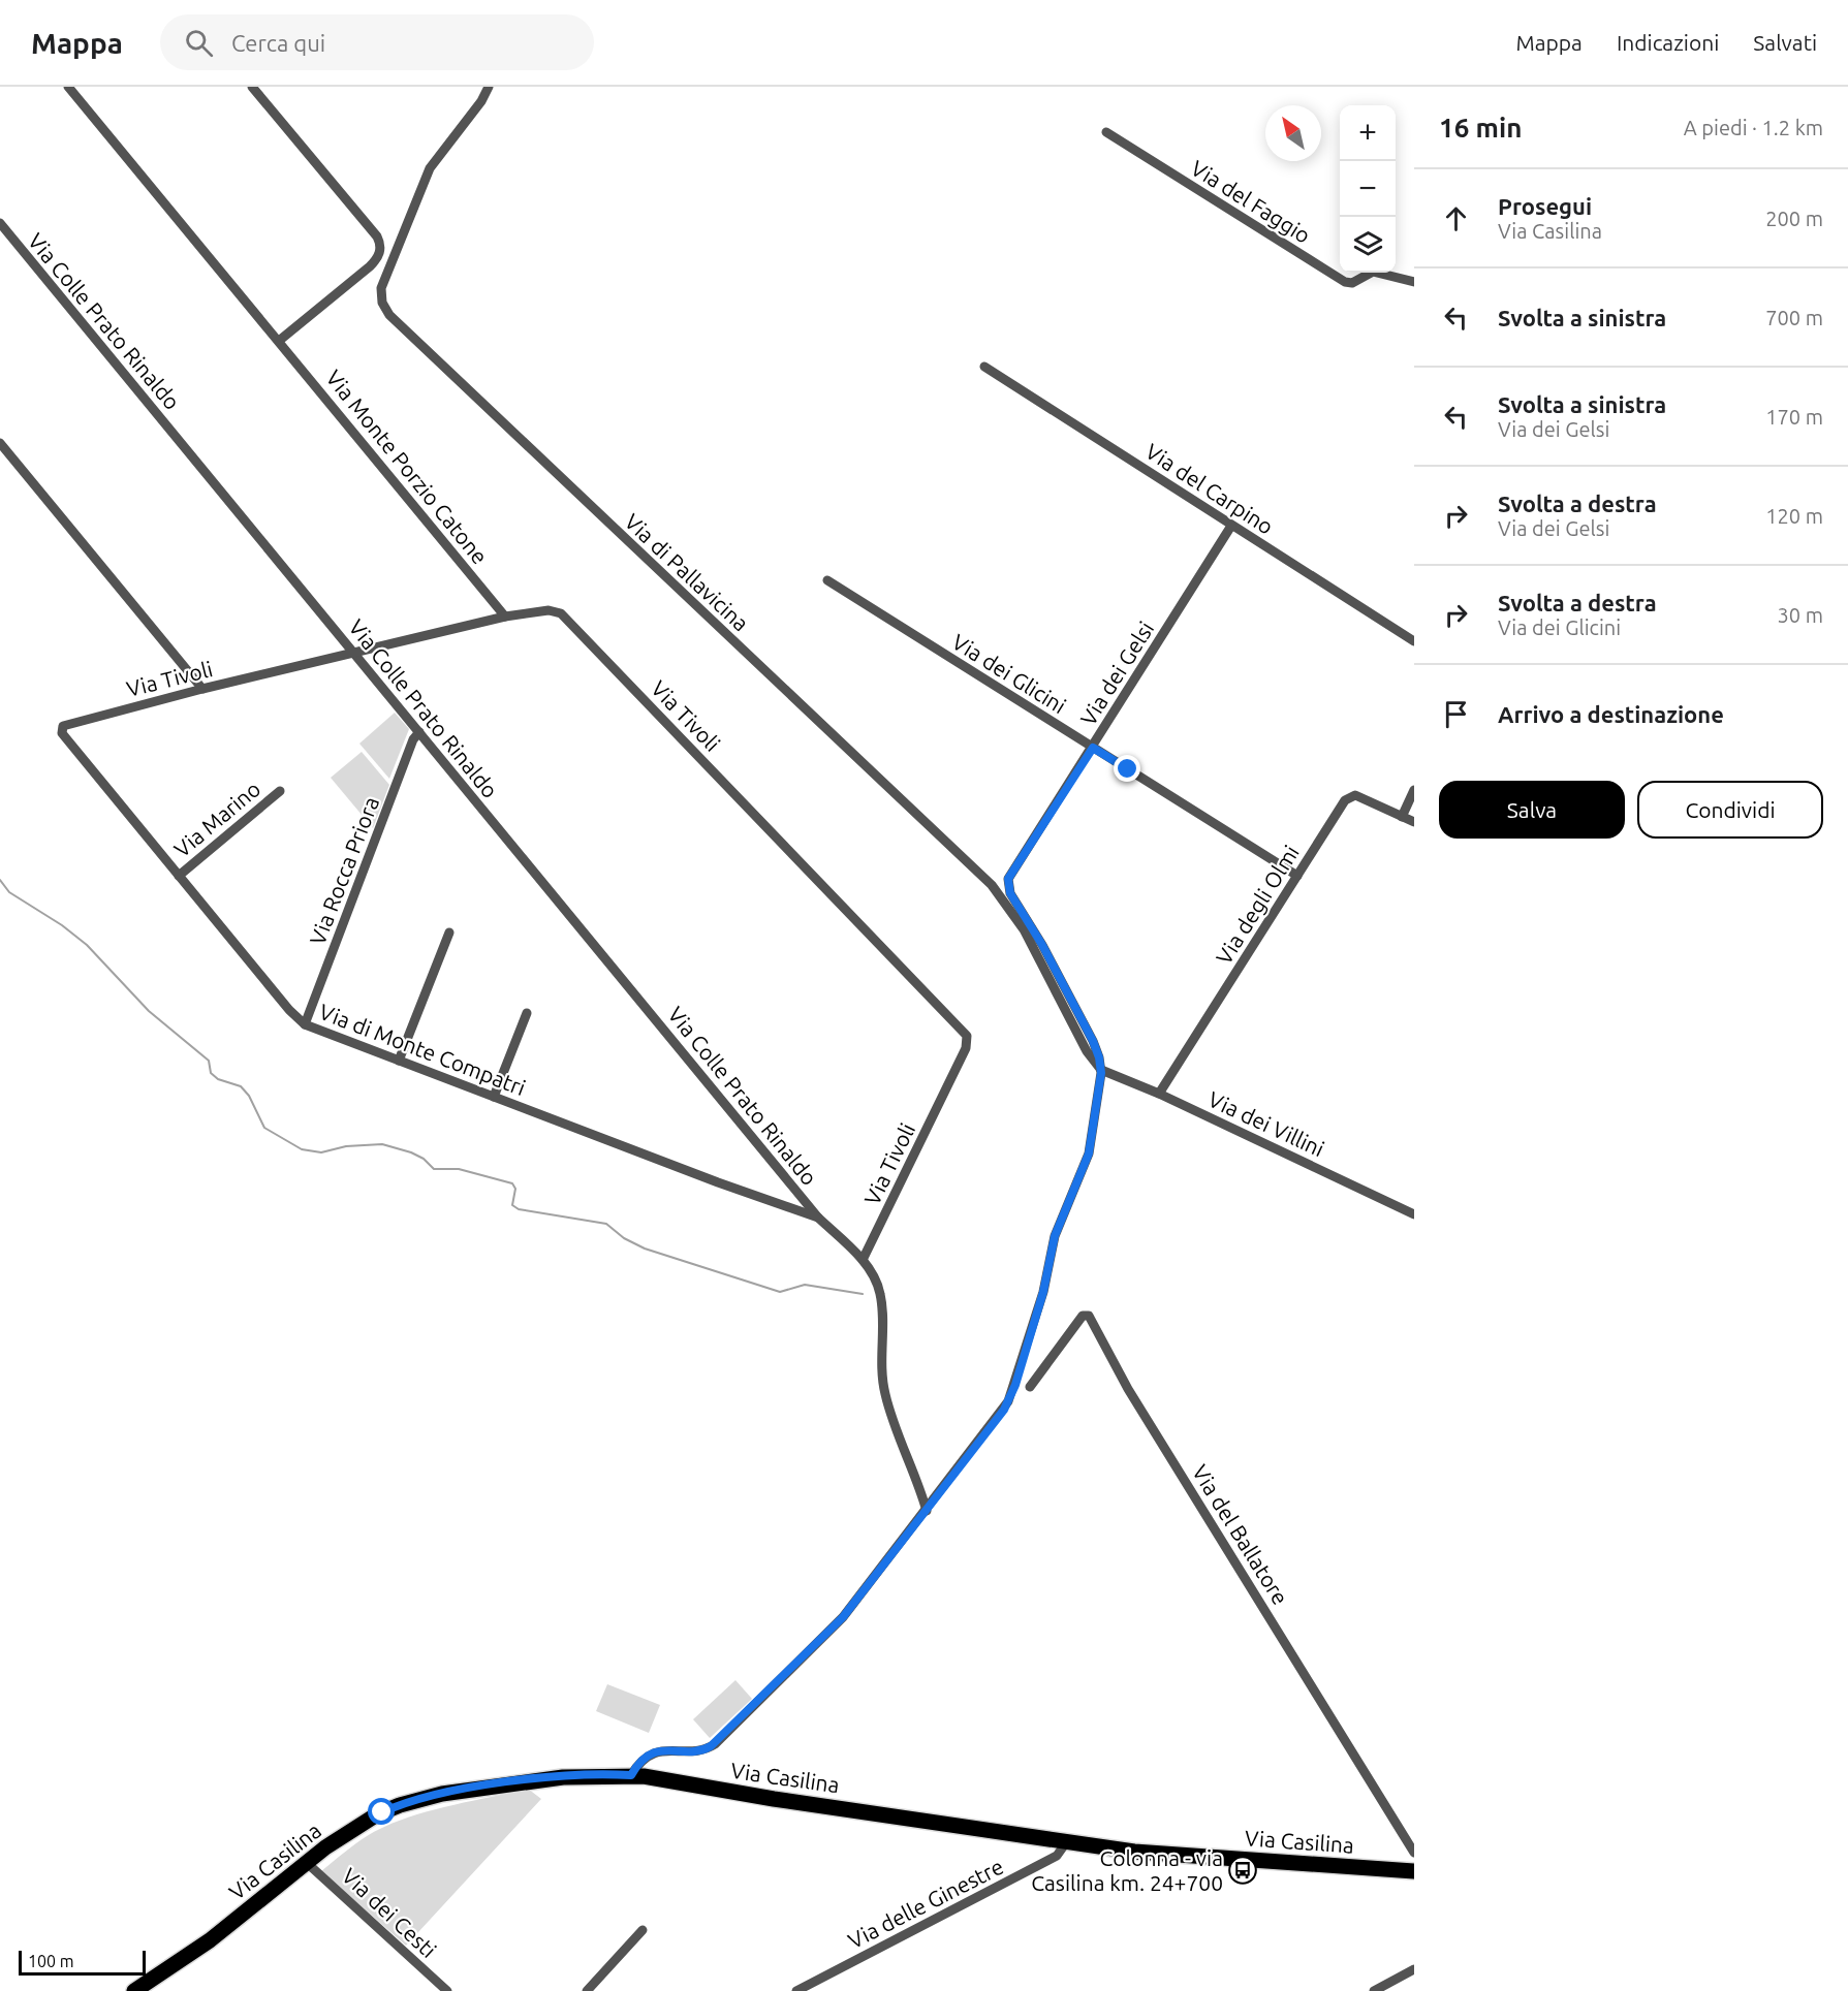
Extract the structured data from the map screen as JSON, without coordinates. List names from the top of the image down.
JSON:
{
  "streets": {
    "main road": ["Via Casilina"],
    "street": [
      "Via del Faggio",
      "Via Colle Prato Rinaldo",
      "Via Monte Porzio Catone",
      "Via del Carpino",
      "Via di Pallavicina",
      "Via dei Glicini",
      "Via dei Gelsi",
      "Via Tivoli",
      "Via Marino",
      "Via Rocca Priora",
      "Via degli Olmi",
      "Via di Monte Compatri",
      "Via dei Villini",
      "Via del Ballatore",
      "Via delle Ginestre",
      "Via dei Cesti"
    ]
  },
  "crossings": [
    ["Via Colle Prato Rinaldo", "Via Tivoli"],
    ["Via Colle Prato Rinaldo", "Via Rocca Priora"],
    ["Via Colle Prato Rinaldo", "Via di Monte Compatri"],
    ["Via Monte Porzio Catone", "Via Tivoli"],
    ["Via del Carpino", "Via dei Gelsi"],
    ["Via di Pallavicina", "Via dei Gelsi"],
    ["Via di Pallavicina", "Via dei Villini"],
    ["Via dei Glicini", "Via dei Gelsi"],
    ["Via dei Glicini", "Via degli Olmi"],
    ["Via dei Gelsi", "Via dei Villini"],
    ["Via Tivoli", "Via di Monte Compatri"],
    ["Via Marino", "Via di Monte Compatri"],
    ["Via Rocca Priora", "Via di Monte Compatri"],
    ["Via degli Olmi", "Via dei Villini"],
    ["Via Casilina", "Via delle Ginestre"],
    ["Via Casilina", "Via dei Cesti"]
  ],
  "places": {
    "bus stop": ["Colonna - via Casilina km. 24+700"]
  },
  "scale_bar": "100 m",
  "north": "top left",
  "page": {
    "header": "Mappa",
    "search": "Cerca qui",
    "nav": ["Mappa", "Indicazioni", "Salvati"],
    "heading": ["16 min", "A piedi · 1.2 km"],
    "map_buttons": ["+", "−"],
    "list": [
      ["Prosegui", "Via Casilina", "200 m"],
      ["Svolta a sinistra", "700 m"],
      ["Svolta a sinistra", "Via dei Gelsi", "170 m"],
      ["Svolta a destra", "Via dei Gelsi", "120 m"],
      ["Svolta a destra", "Via dei Glicini", "30 m"],
      "Arrivo a destinazione"
    ],
    "buttons": ["Salva", "Condividi"],
    "scale": "100 m"
  }
}
